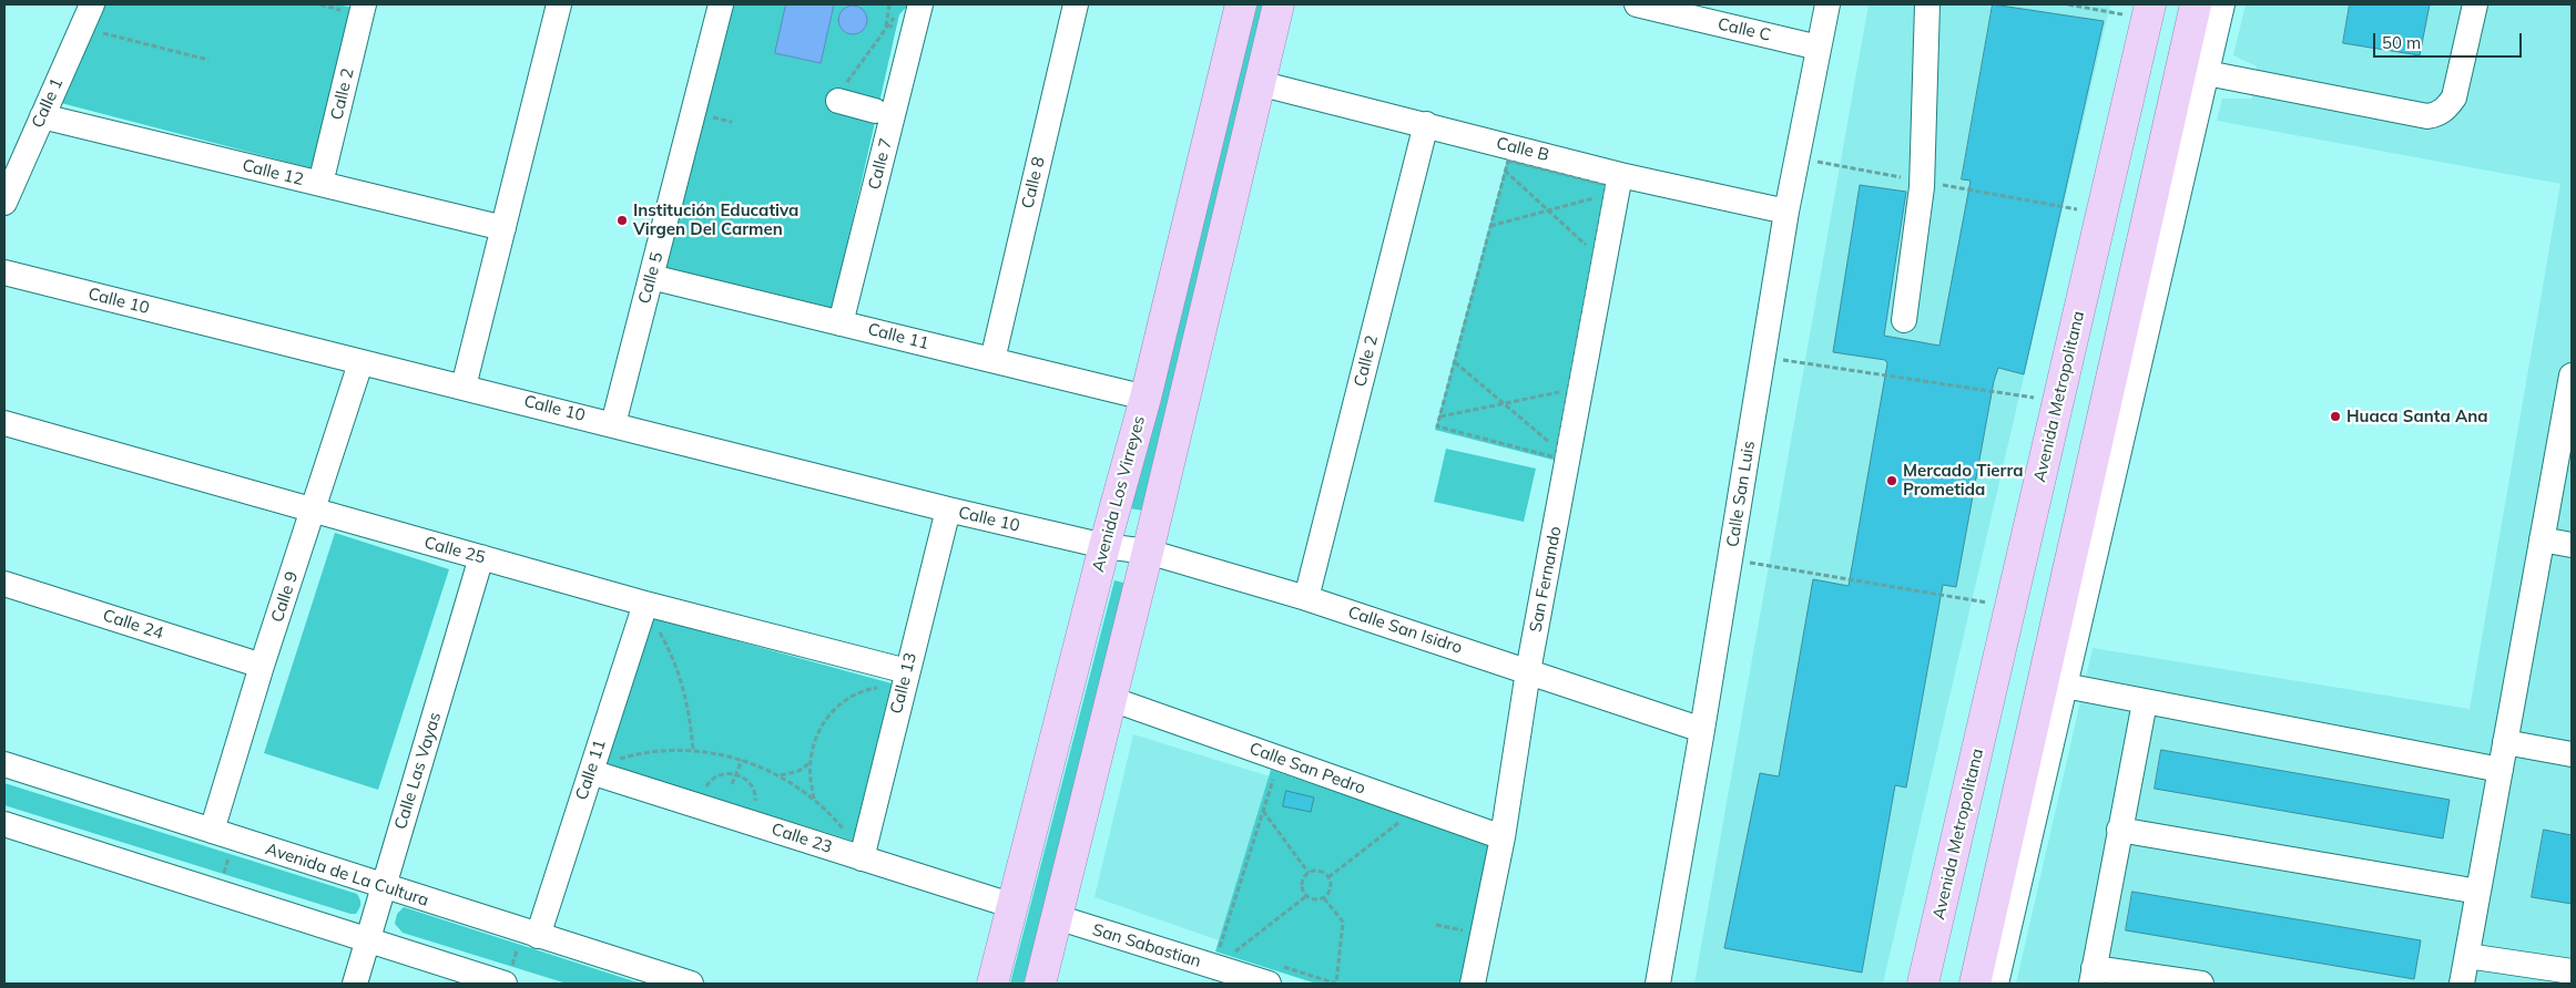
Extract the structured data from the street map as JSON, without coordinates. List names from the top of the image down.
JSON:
{
  "streets": {
    "main road": ["Avenida Metropolitana", "Avenida Los Virreyes"],
    "street": [
      "Calle C",
      "Calle 2",
      "Calle 1",
      "Calle B",
      "Calle 7",
      "Calle 12",
      "Calle 8",
      "Calle 5",
      "Calle 10",
      "Calle 11",
      "Calle San Luis",
      "Calle 25",
      "San Fernando",
      "Calle 9",
      "Calle 24",
      "Calle San Isidro",
      "Calle 13",
      "Calle San Pedro",
      "Calle Las Vayas",
      "Calle 23",
      "Avenida de La Cultura",
      "San Sabastian"
    ]
  },
  "crossings": [
    ["Calle C", "Calle San Luis"],
    ["Calle 2", "Calle B"],
    ["Calle 2", "Calle 12"],
    ["Calle 2", "Calle San Isidro"],
    ["Calle 1", "Calle 12"],
    ["Calle B", "Calle San Luis"],
    ["Calle B", "San Fernando"],
    ["Calle 7", "Calle 11"],
    ["Calle 8", "Calle 11"],
    ["Calle 5", "Calle 10"],
    ["Calle 5", "Calle 11"],
    ["Calle 10", "Avenida Los Virreyes"],
    ["Calle 10", "Calle 9"],
    ["Calle 10", "Calle San Isidro"],
    ["Calle 10", "Calle 13"],
    ["Calle 11", "Avenida Los Virreyes"],
    ["Calle 11", "Calle 25"],
    ["Calle 11", "Calle 23"],
    ["Calle 11", "Avenida de La Cultura"],
    ["Avenida Los Virreyes", "Calle San Isidro"],
    ["Avenida Los Virreyes", "Calle 23"],
    ["Calle San Luis", "Calle San Isidro"],
    ["Calle 25", "Calle 9"],
    ["Calle 25", "Calle 13"],
    ["Calle 25", "Calle Las Vayas"],
    ["San Fernando", "Calle San Isidro"],
    ["San Fernando", "Calle San Pedro"],
    ["Calle 9", "Calle 24"],
    ["Calle 9", "Avenida de La Cultura"],
    ["Calle 13", "Calle 23"],
    ["Calle Las Vayas", "Avenida de La Cultura"]
  ],
  "places": ["Institución Educativa Virgen Del Carmen", "Huaca Santa Ana", "Mercado Tierra Prometida"],
  "scale_bar": "50 m"
}
